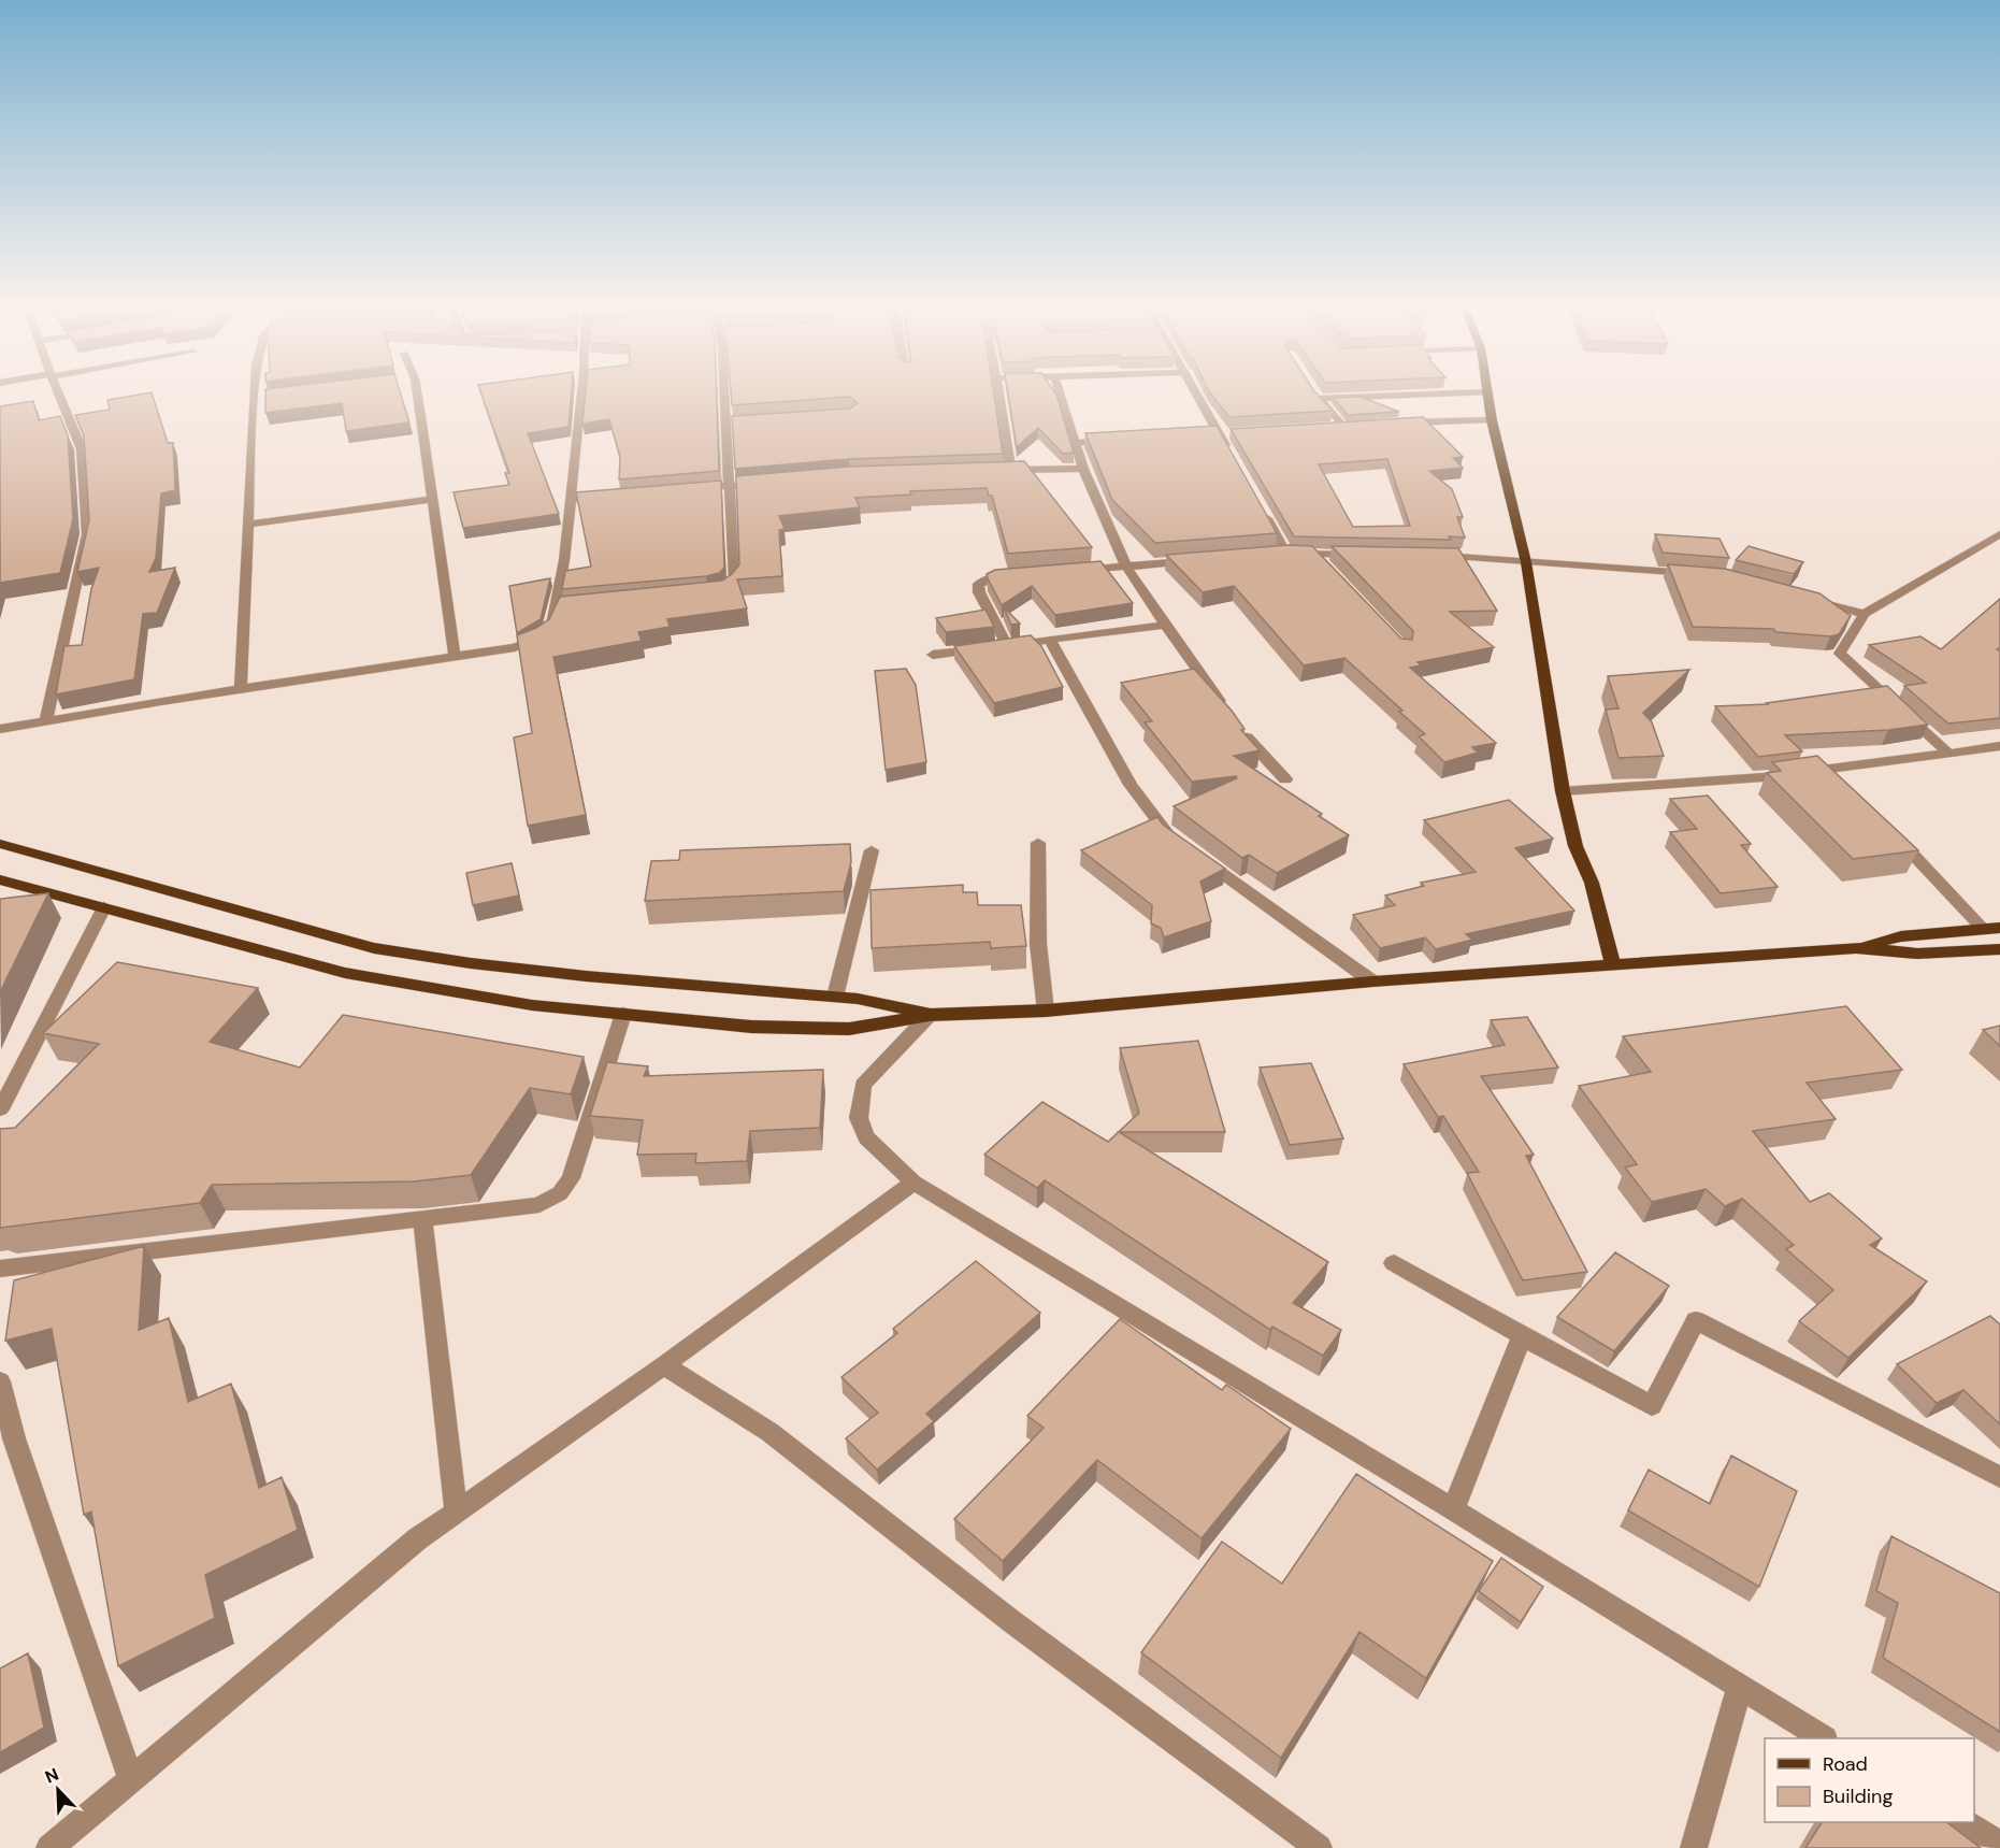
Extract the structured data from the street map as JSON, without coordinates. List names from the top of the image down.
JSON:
{
  "legend": ["Road", "Building"],
  "north": "top left"
}
